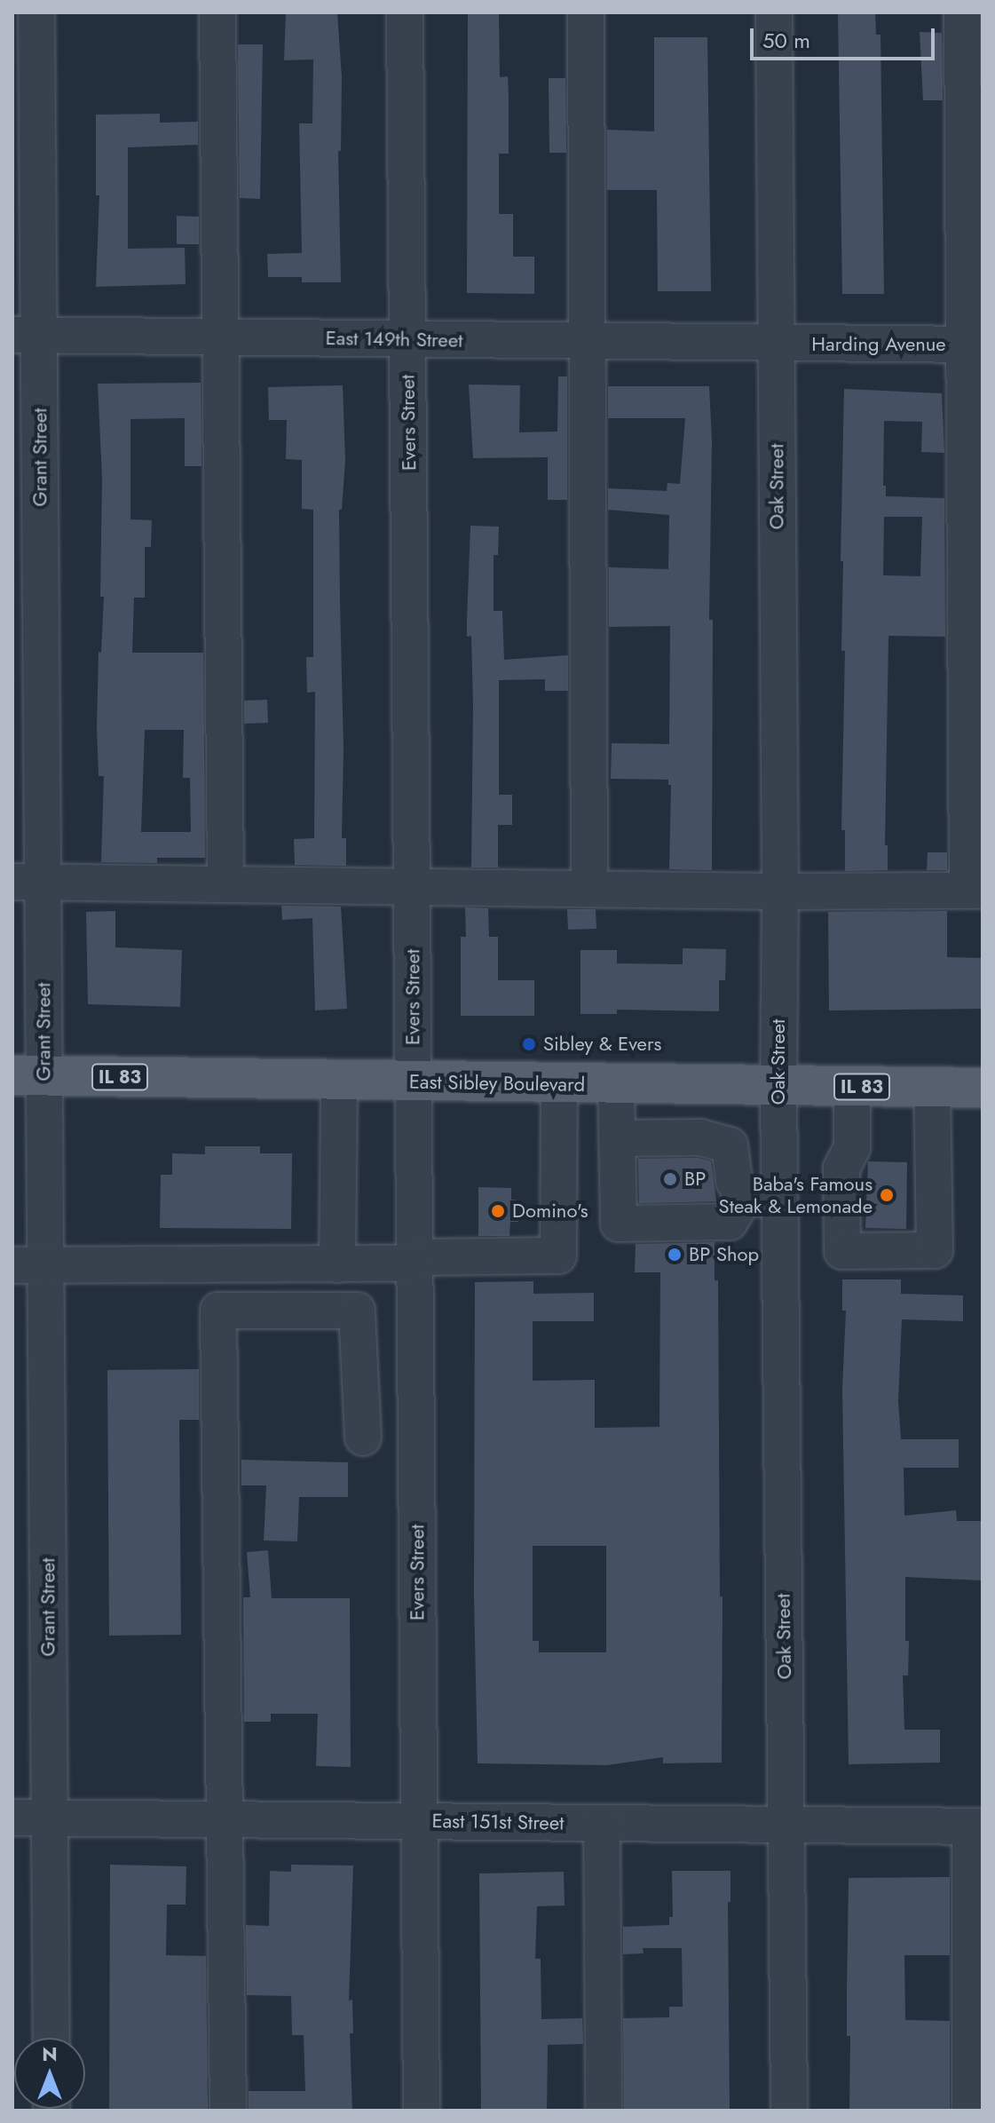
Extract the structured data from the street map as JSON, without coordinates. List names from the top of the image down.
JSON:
{
  "streets": {
    "main road": ["IL 83", "East Sibley Boulevard"],
    "street": [
      "East 149th Street",
      "Harding Avenue",
      "Evers Street",
      "Grant Street",
      "Oak Street",
      "East 151st Street"
    ]
  },
  "crossings": [
    ["East 149th Street", "Harding Avenue"],
    ["East 149th Street", "Evers Street"],
    ["East 149th Street", "Grant Street"],
    ["East 149th Street", "Oak Street"],
    ["Harding Avenue", "Oak Street"],
    ["Evers Street", "East Sibley Boulevard"],
    ["Evers Street", "East 151st Street"],
    ["Grant Street", "East Sibley Boulevard"],
    ["Grant Street", "East 151st Street"],
    ["Oak Street", "East Sibley Boulevard"],
    ["Oak Street", "East 151st Street"]
  ],
  "places": [
    "Sibley & Evers",
    "BP",
    "Baba's Famous Steak & Lemonade",
    "Domino's",
    "BP Shop"
  ],
  "scale_bar": "50 m",
  "north": "top"
}
